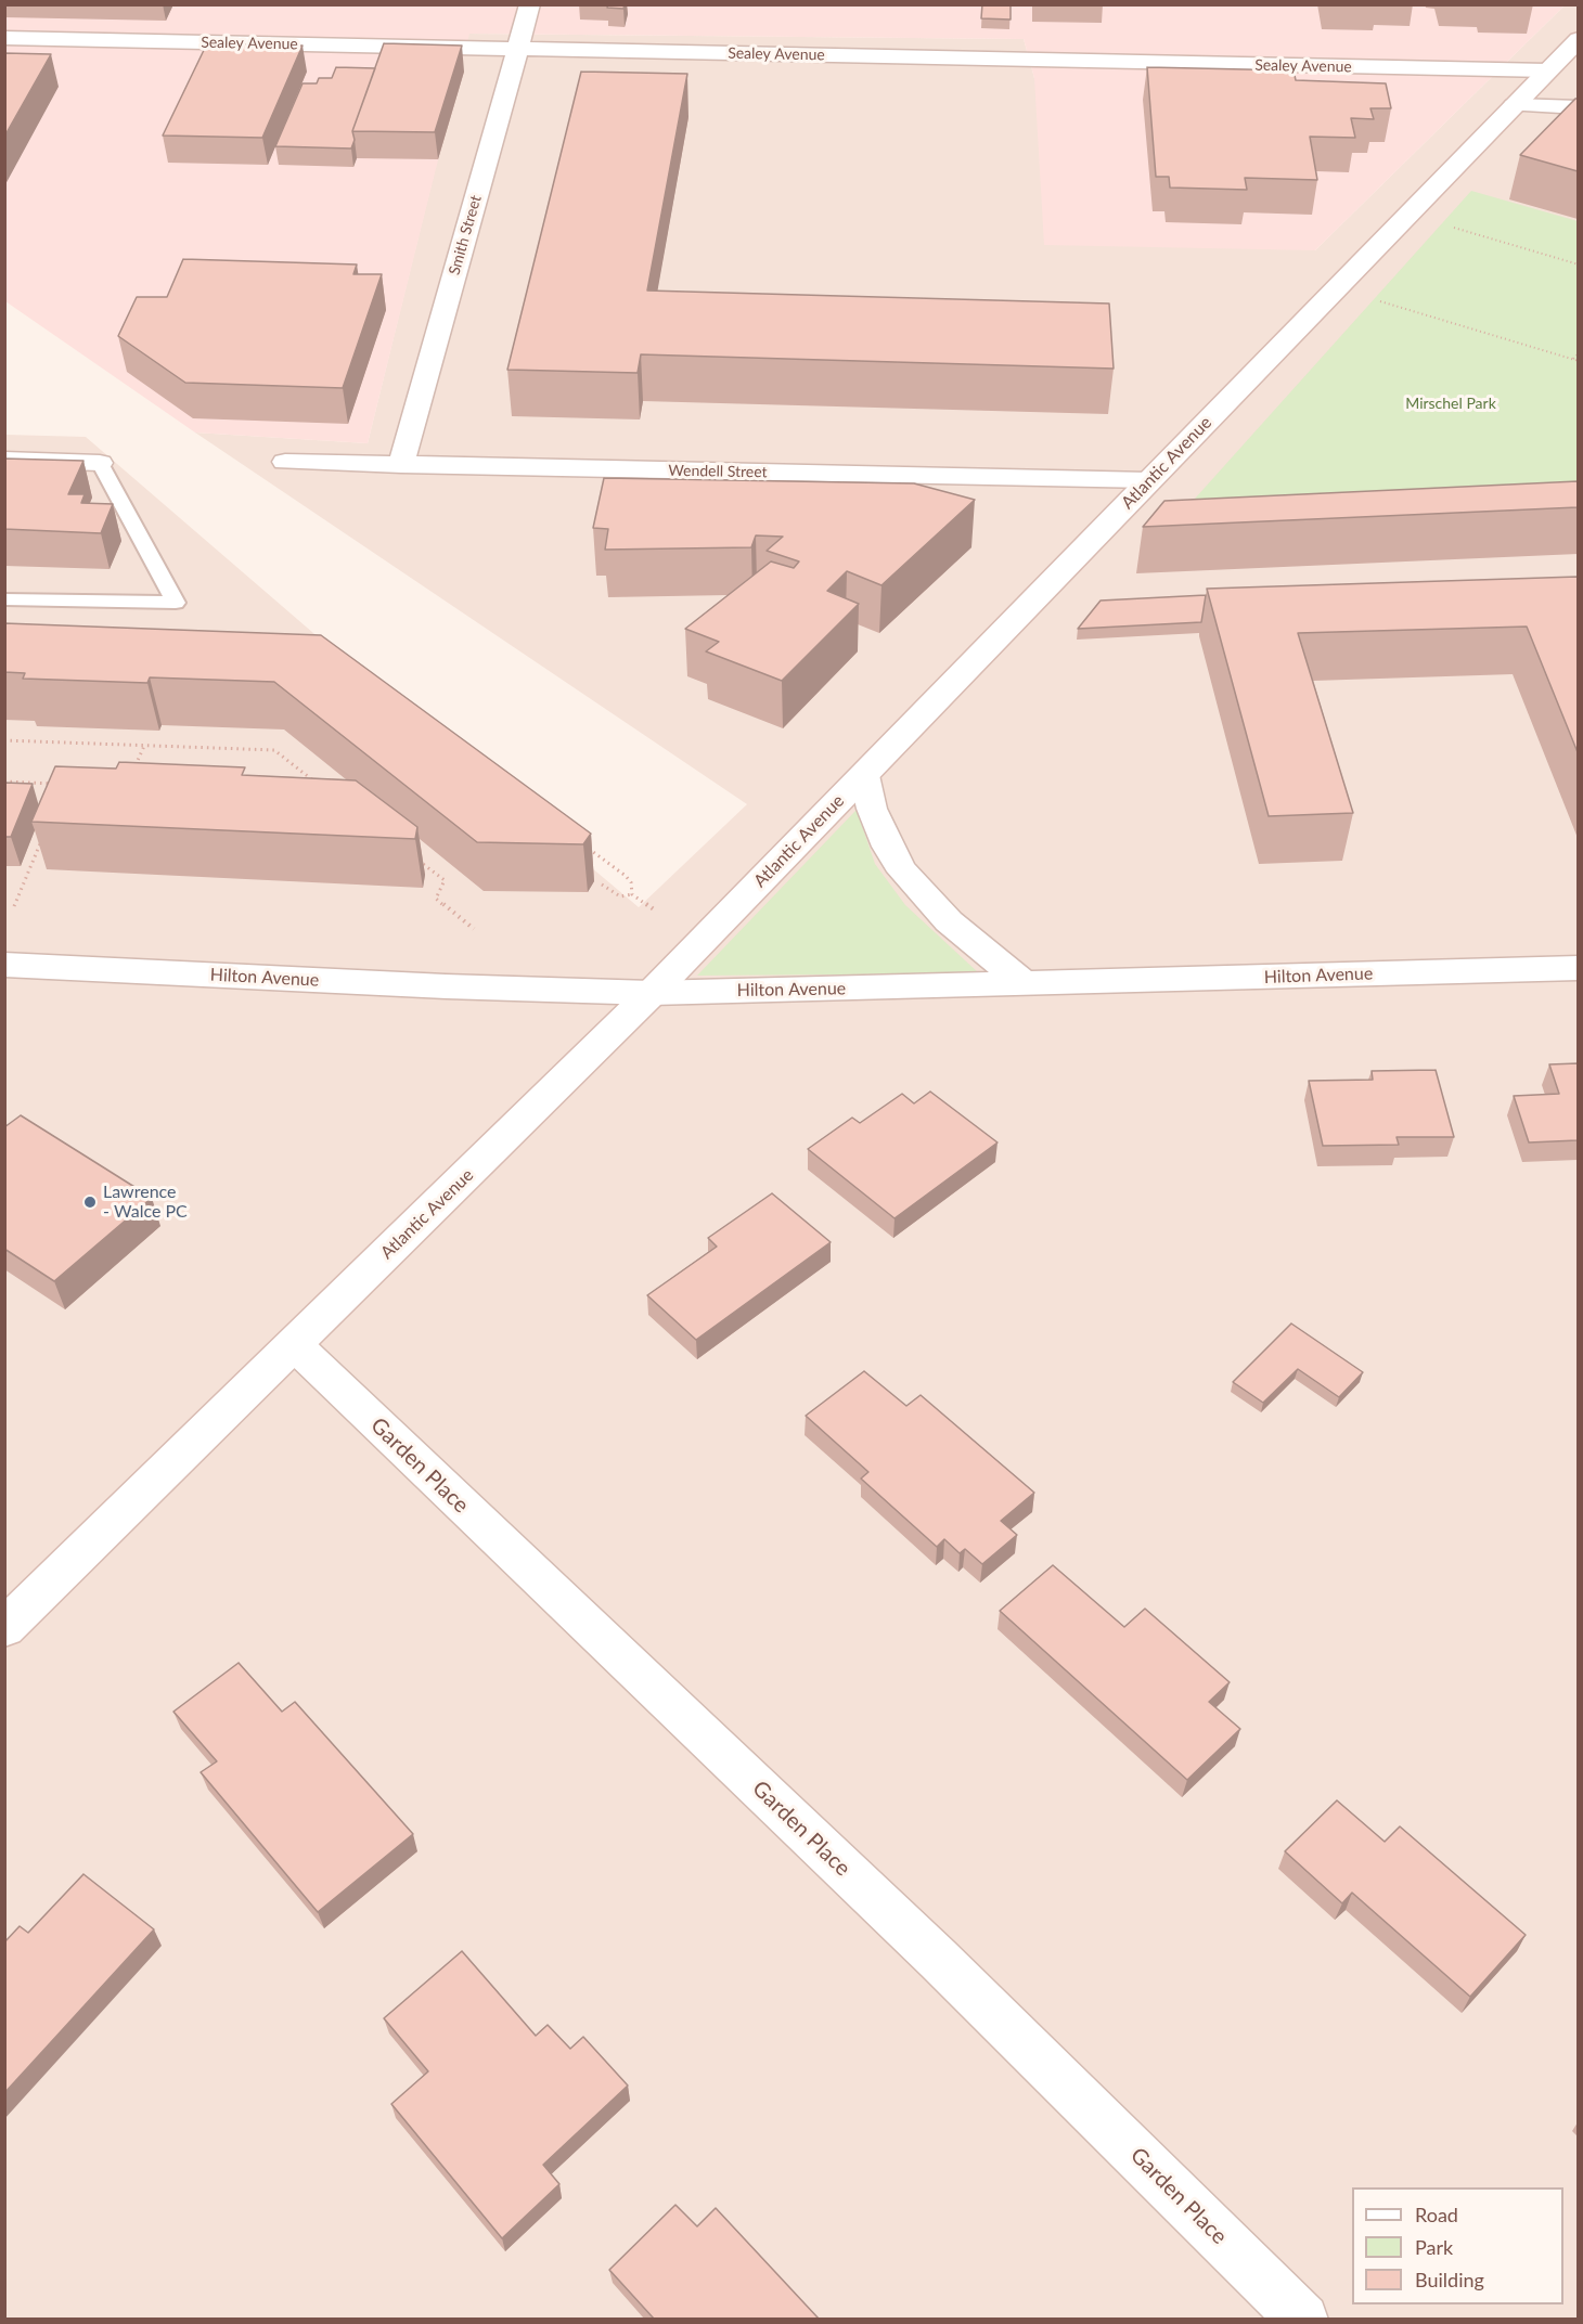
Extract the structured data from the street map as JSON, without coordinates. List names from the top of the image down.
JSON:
{
  "streets": {
    "street": [
      "Sealey Avenue",
      "Smith Street",
      "Atlantic Avenue",
      "Wendell Street",
      "Hilton Avenue",
      "Garden Place"
    ]
  },
  "crossings": [
    ["Sealey Avenue", "Smith Street"],
    ["Sealey Avenue", "Atlantic Avenue"],
    ["Smith Street", "Wendell Street"],
    ["Atlantic Avenue", "Wendell Street"],
    ["Atlantic Avenue", "Hilton Avenue"],
    ["Atlantic Avenue", "Garden Place"]
  ],
  "parks": ["Mirschel Park"],
  "places": ["Lawrence - Walce PC"],
  "legend": ["Road", "Park", "Building"]
}
